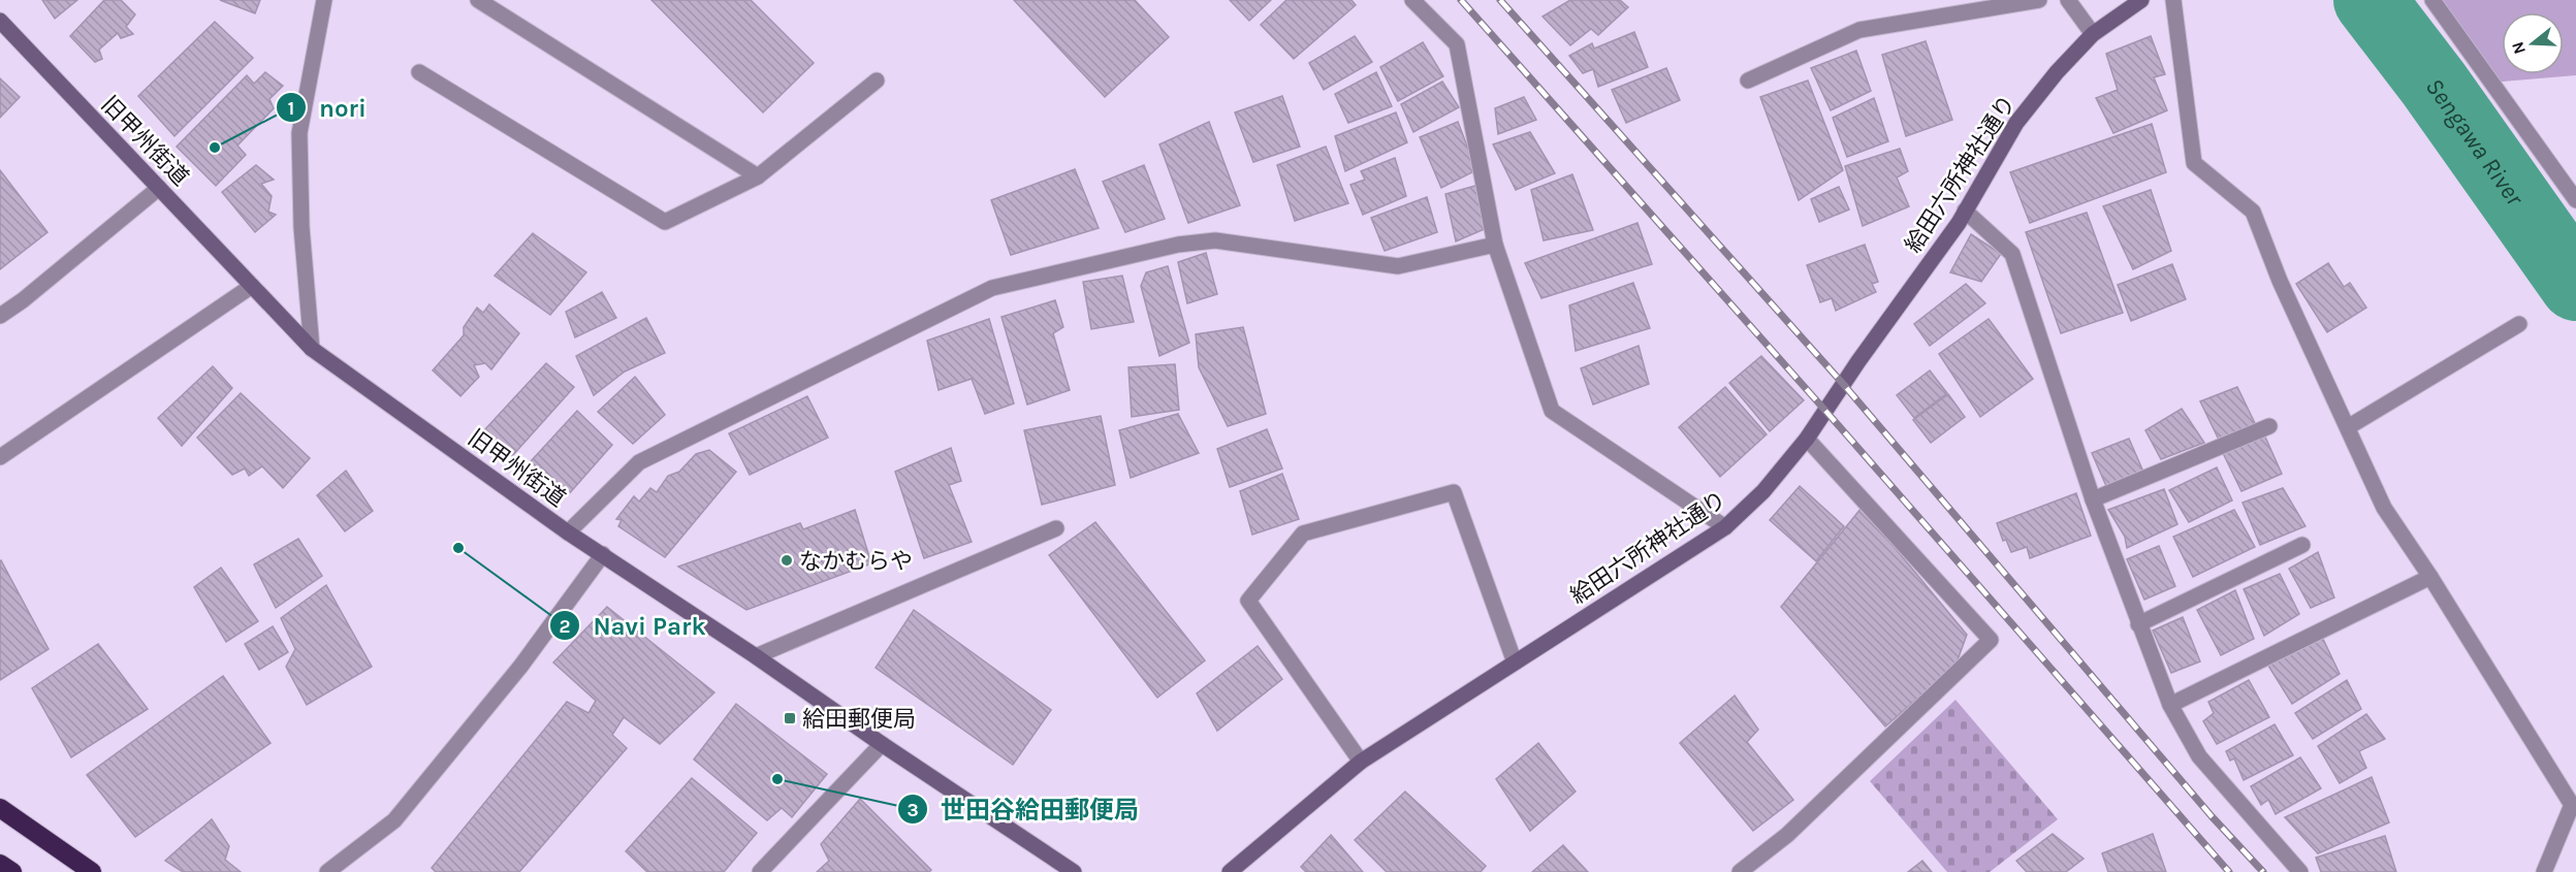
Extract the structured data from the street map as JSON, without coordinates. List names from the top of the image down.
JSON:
{
  "streets": {
    "street": ["旧甲州街道", "給田六所神社通り"]
  },
  "water": ["Sengawa River"],
  "places": {
    "other": [
      "nori",
      "Navi Park",
      "なかむらや",
      "世田谷給田郵便局"
    ],
    "transit": ["給田郵便局"]
  },
  "north": "left"
}
